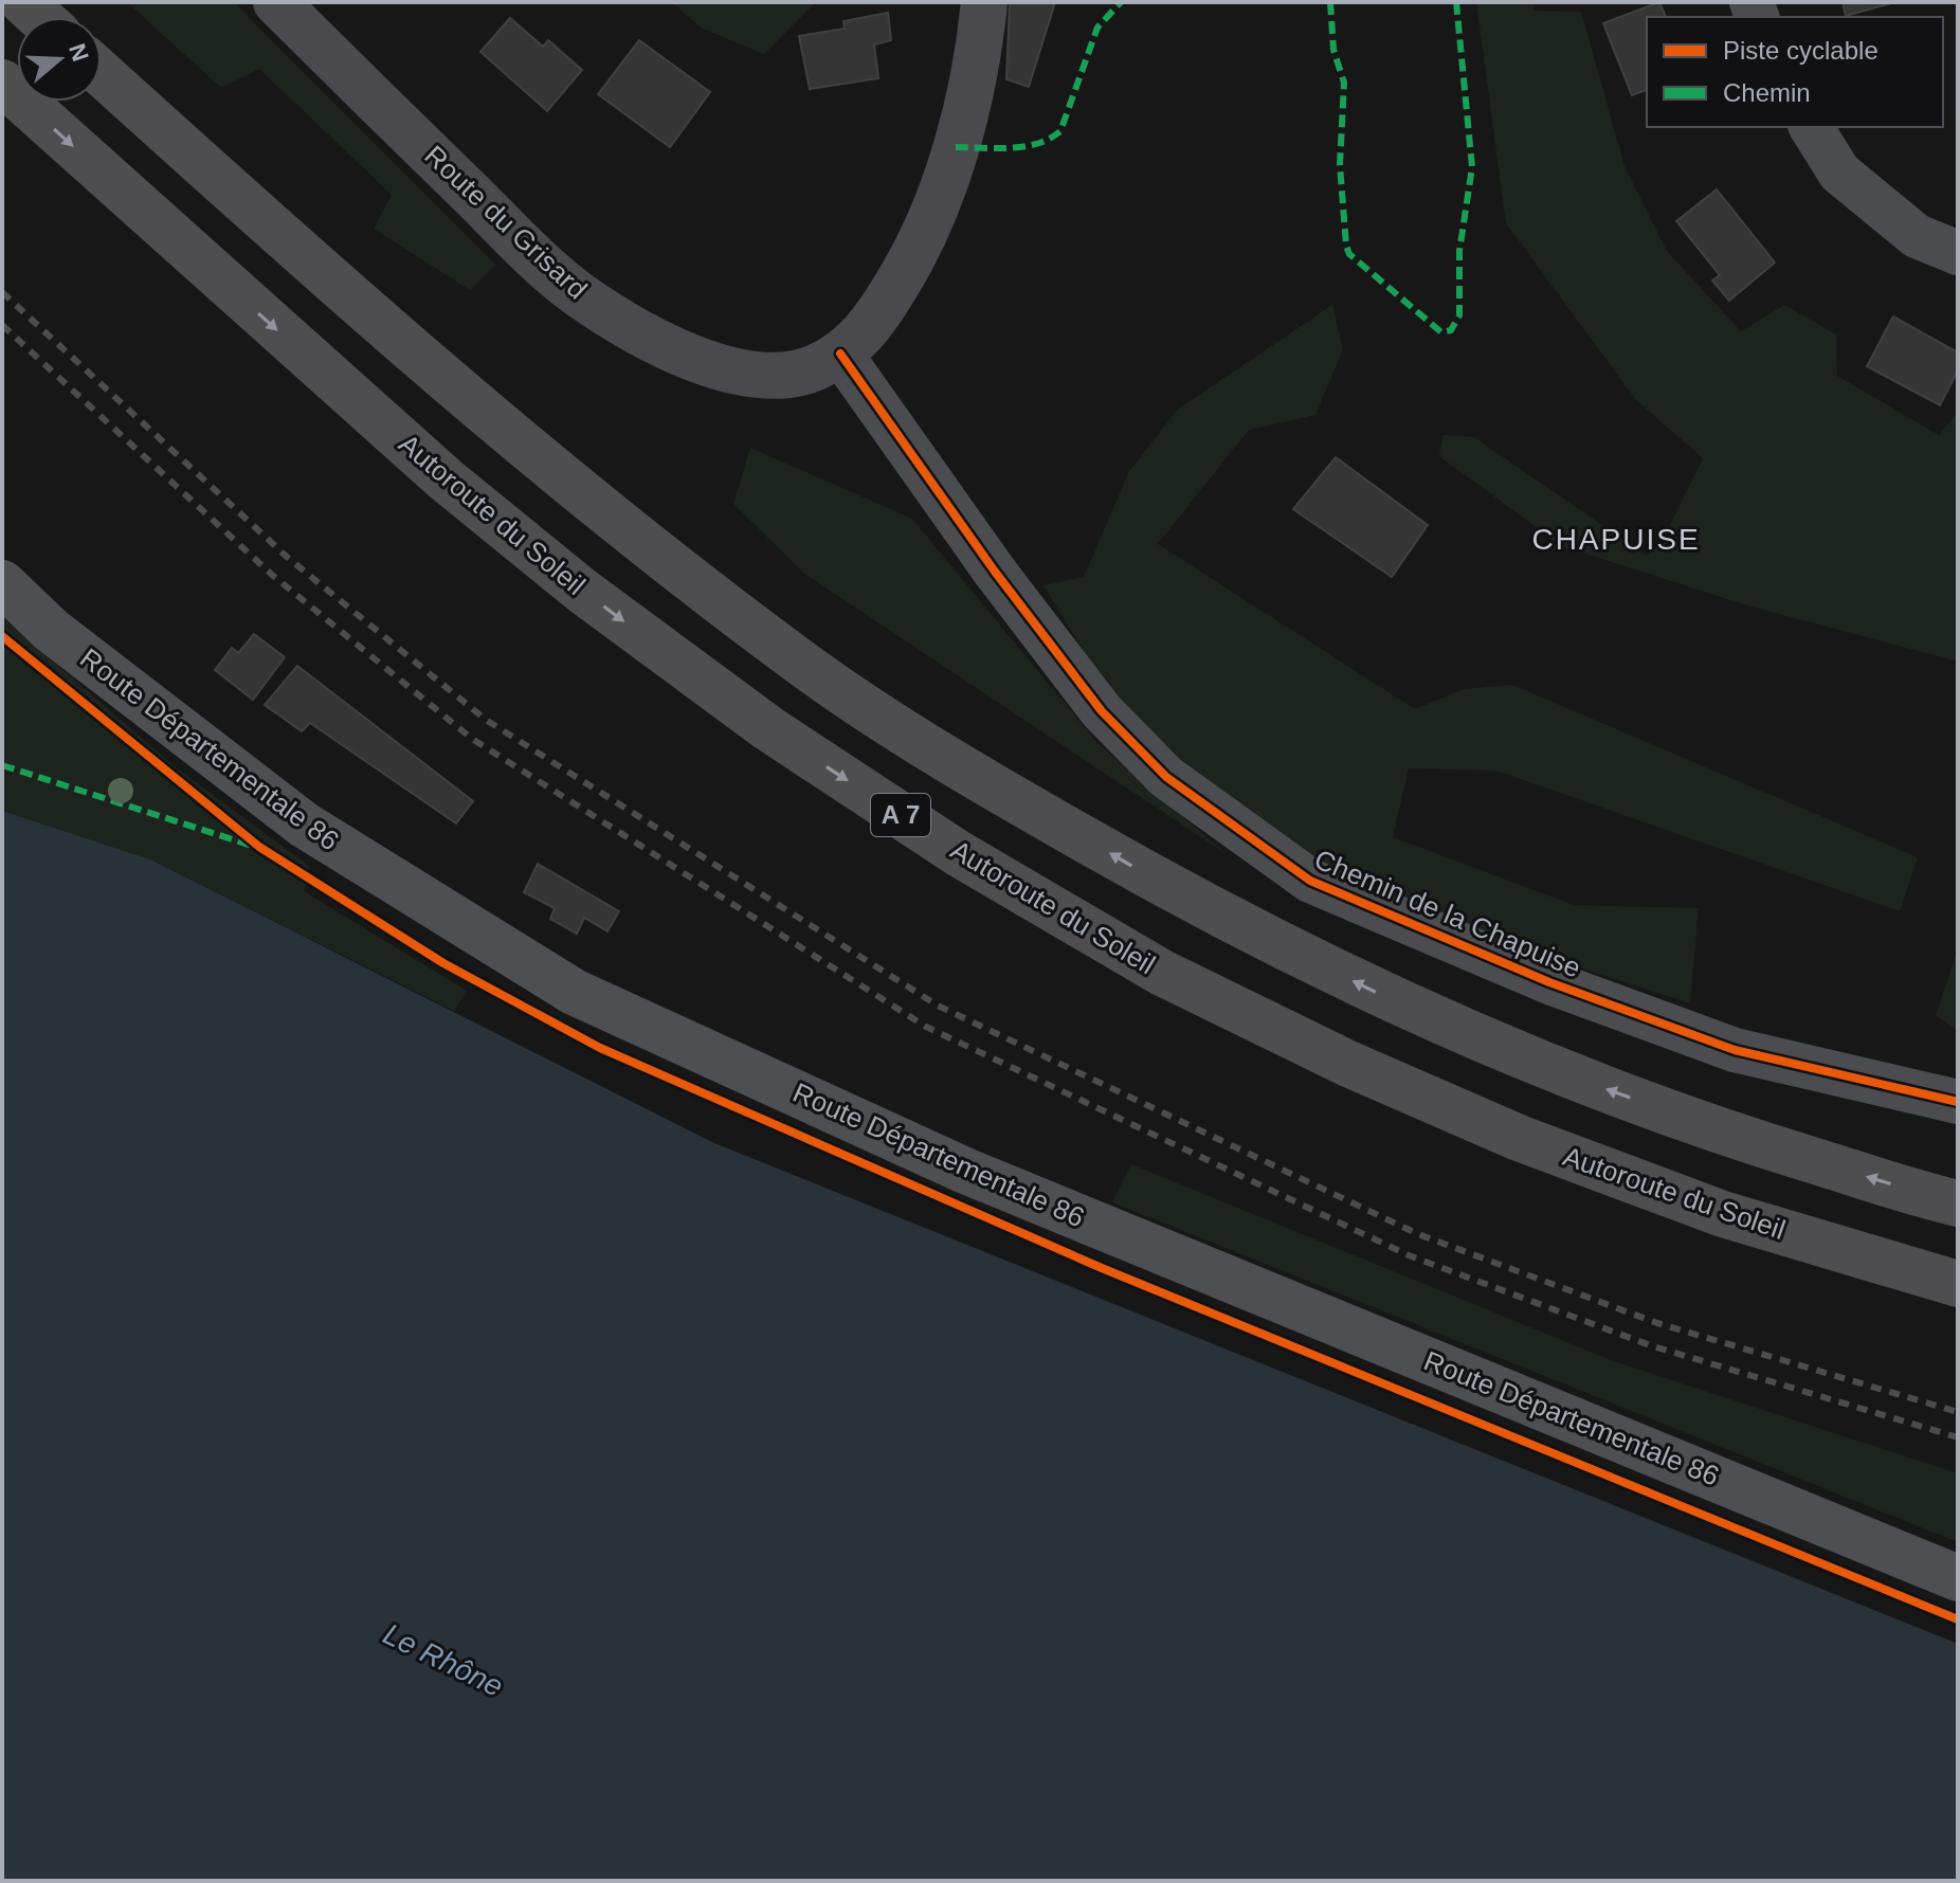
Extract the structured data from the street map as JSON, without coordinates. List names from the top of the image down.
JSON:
{
  "streets": {
    "highway": ["Autoroute du Soleil", "A 7"],
    "main road": ["Route Départementale 86"],
    "street": ["Route du Grisard", "Chemin de la Chapuise"]
  },
  "crossings": [
    ["Route du Grisard", "Chemin de la Chapuise"]
  ],
  "districts": ["CHAPUISE"],
  "water": ["Le Rhône"],
  "legend": ["Piste cyclable", "Chemin"],
  "north": "right"
}
